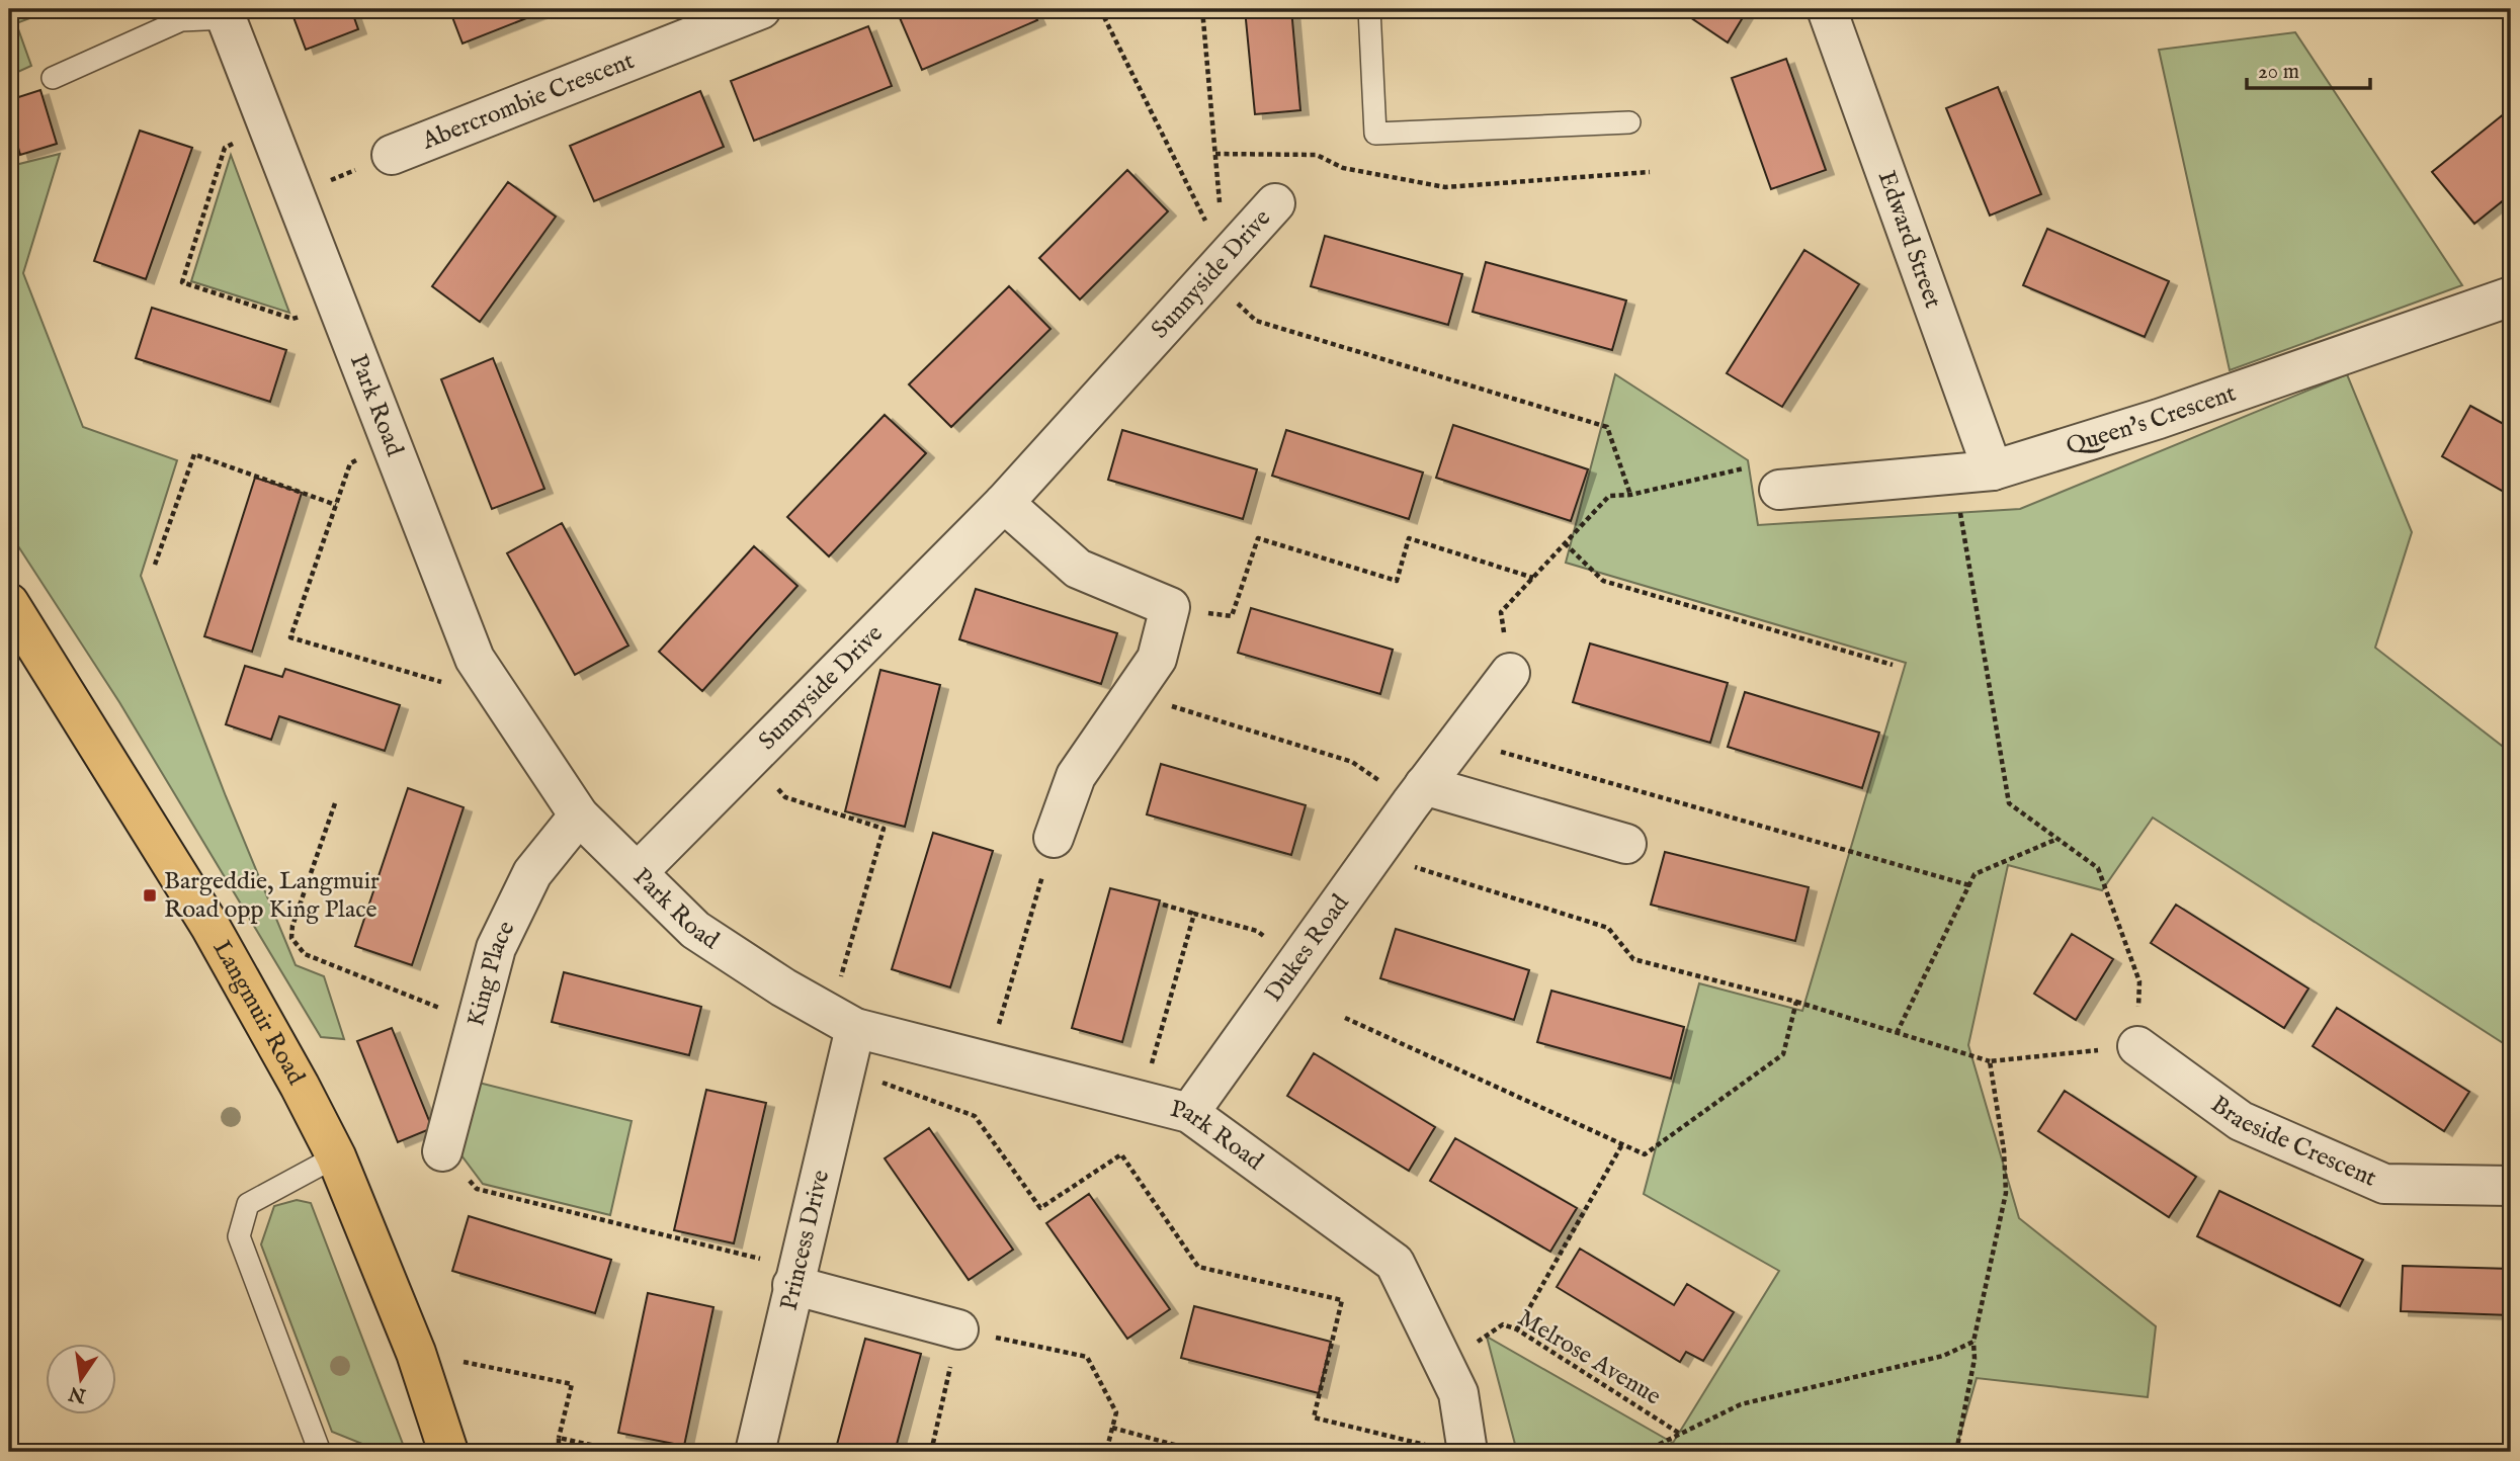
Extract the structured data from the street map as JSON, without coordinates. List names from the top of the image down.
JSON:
{
  "streets": {
    "main road": ["Langmuir Road"],
    "street": [
      "Abercrombie Crescent",
      "Edward Street",
      "Sunnyside Drive",
      "Park Road",
      "Queen's Crescent",
      "Dukes Road",
      "King Place",
      "Braeside Crescent",
      "Princess Drive"
    ],
    "path": ["Melrose Avenue"]
  },
  "crossings": [
    ["Abercrombie Crescent", "Park Road"],
    ["Edward Street", "Queen's Crescent"],
    ["Sunnyside Drive", "Park Road"],
    ["Park Road", "Dukes Road"],
    ["Park Road", "King Place"],
    ["Park Road", "Princess Drive"],
    ["Park Road", "Melrose Avenue"]
  ],
  "places": {
    "transit": ["Bargeddie, Langmuir Road opp King Place"]
  },
  "scale_bar": "20 m",
  "north": "bottom"
}
